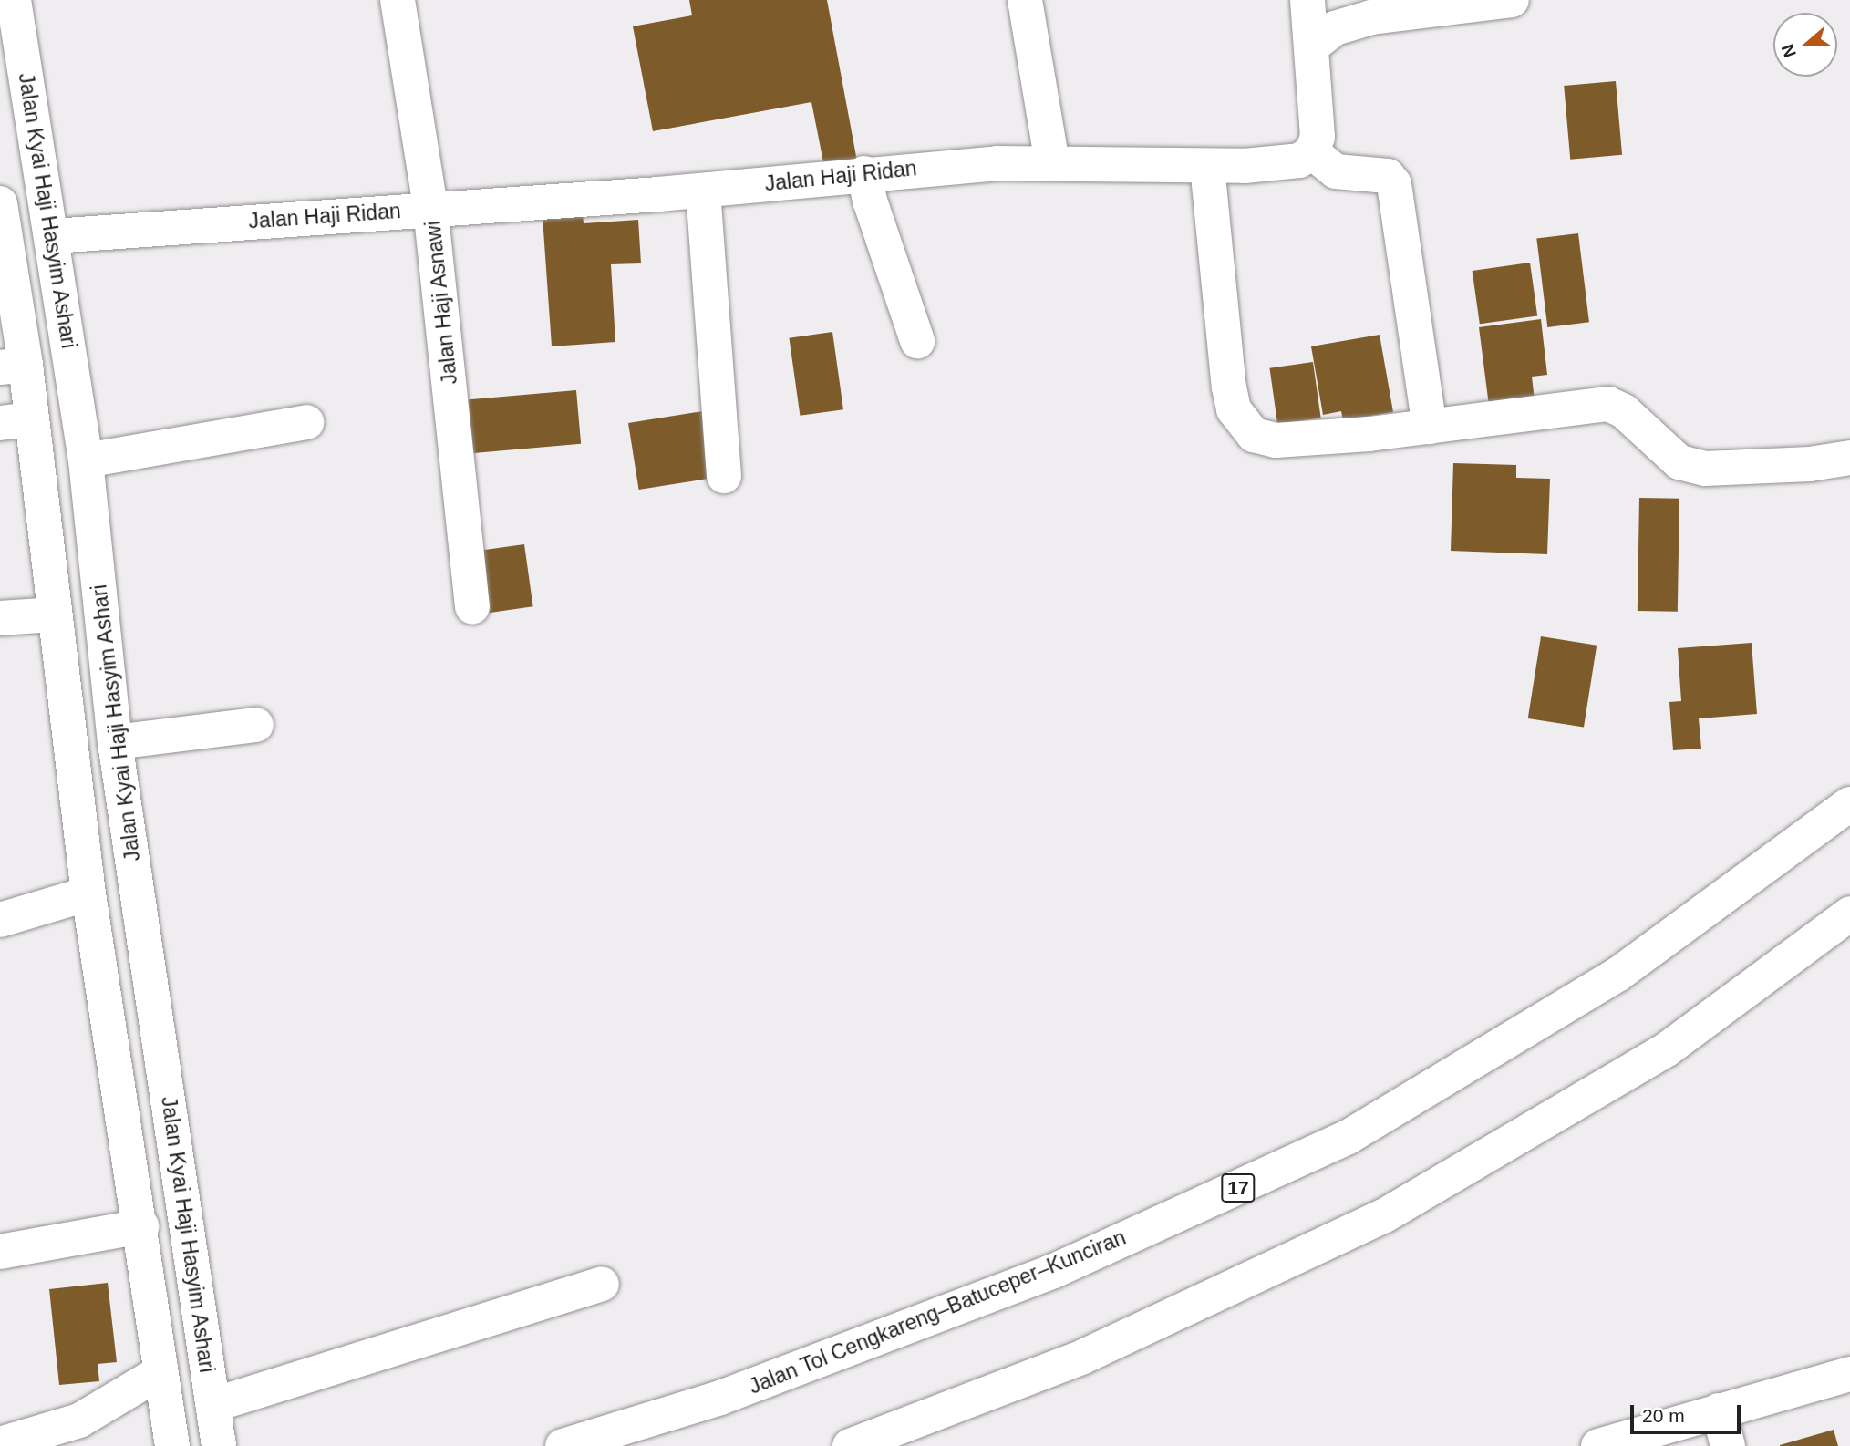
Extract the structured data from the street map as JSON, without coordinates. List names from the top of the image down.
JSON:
{
  "streets": {
    "main road": [
      "Jalan Haji Ridan",
      "Jalan Kyai Haji Hasyim Ashari",
      "Jalan Haji Asnawi",
      "17",
      "Jalan Tol Cengkareng–Batuceper–Kunciran"
    ]
  },
  "crossings": [
    ["Jalan Haji Ridan", "Jalan Kyai Haji Hasyim Ashari"],
    ["Jalan Haji Ridan", "Jalan Haji Asnawi"]
  ],
  "scale_bar": "20 m",
  "north": "left"
}
